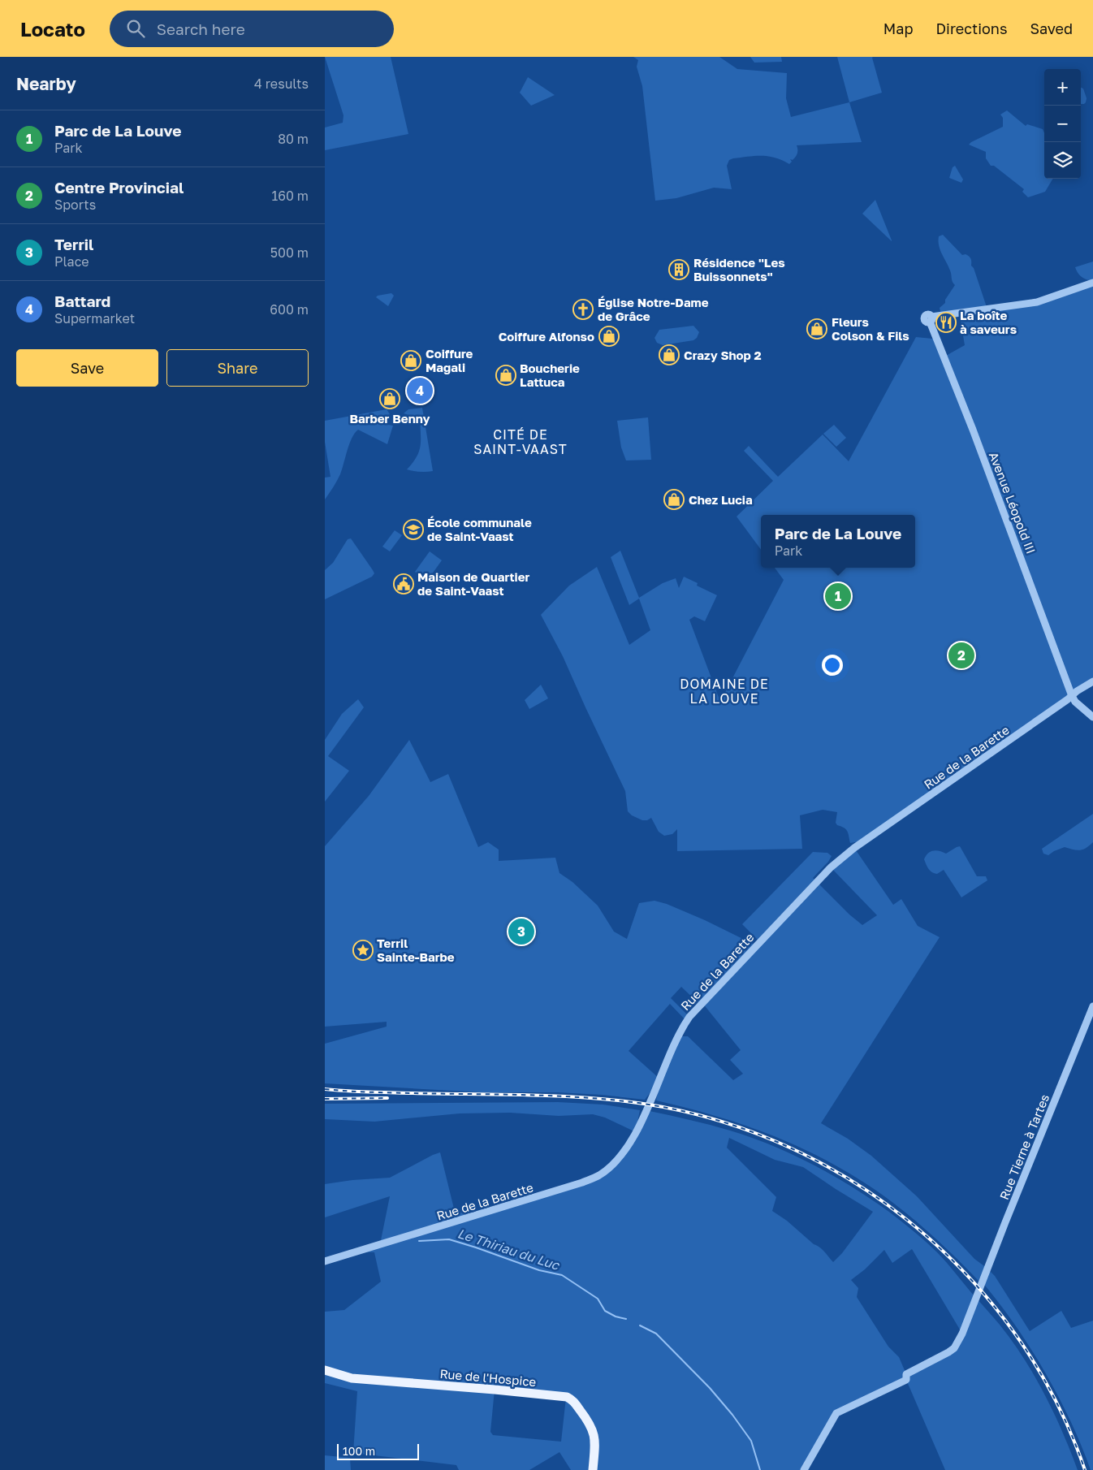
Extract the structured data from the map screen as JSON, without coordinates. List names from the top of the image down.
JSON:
{
  "streets": {
    "main road": ["Rue de l'Hospice"],
    "street": ["Avenue Léopold III", "Rue de la Barette", "Rue Tierne à Tartes"]
  },
  "crossings": [
    ["Avenue Léopold III", "Rue de la Barette"]
  ],
  "districts": ["CITÉ DE SAINT-VAAST", "DOMAINE DE LA LOUVE"],
  "water": ["Le Thiriau du Luc"],
  "places": {
    "building": ["Résidence \"Les Buissonnets\""],
    "church": ["Église Notre-Dame de Grâce"],
    "restaurant": ["La boîte à saveurs"],
    "shop": [
      "Fleurs Colson & Fils",
      "Coiffure Alfonso",
      "Crazy Shop 2",
      "Coiffure Magali",
      "Boucherie Lattuca",
      "Barber Benny",
      "Chez Lucia"
    ],
    "school or university": ["École communale de Saint-Vaast"],
    "public building": ["Maison de Quartier de Saint-Vaast"],
    "place": ["Terril Sainte-Barbe"]
  },
  "scale_bar": "100 m",
  "page": {
    "header": "Locato",
    "search": "Search here",
    "nav": ["Map", "Directions", "Saved"],
    "heading": ["Nearby", "4 results"],
    "map_buttons": ["+", "−"],
    "list": [
      {
        "mark": "1",
        "name": "Parc de La Louve",
        "note": "Park",
        "value": "80 m"
      },
      {
        "mark": "2",
        "name": "Centre Provincial",
        "note": "Sports",
        "value": "160 m"
      },
      {
        "mark": "3",
        "name": "Terril",
        "note": "Place",
        "value": "500 m"
      },
      {
        "mark": "4",
        "name": "Battard",
        "note": "Supermarket",
        "value": "600 m"
      }
    ],
    "buttons": ["Save", "Share"],
    "pins": [
      "4",
      "1",
      "2",
      "3"
    ],
    "popup": ["Parc de La Louve", "Park"],
    "scale": "100 m"
  }
}
